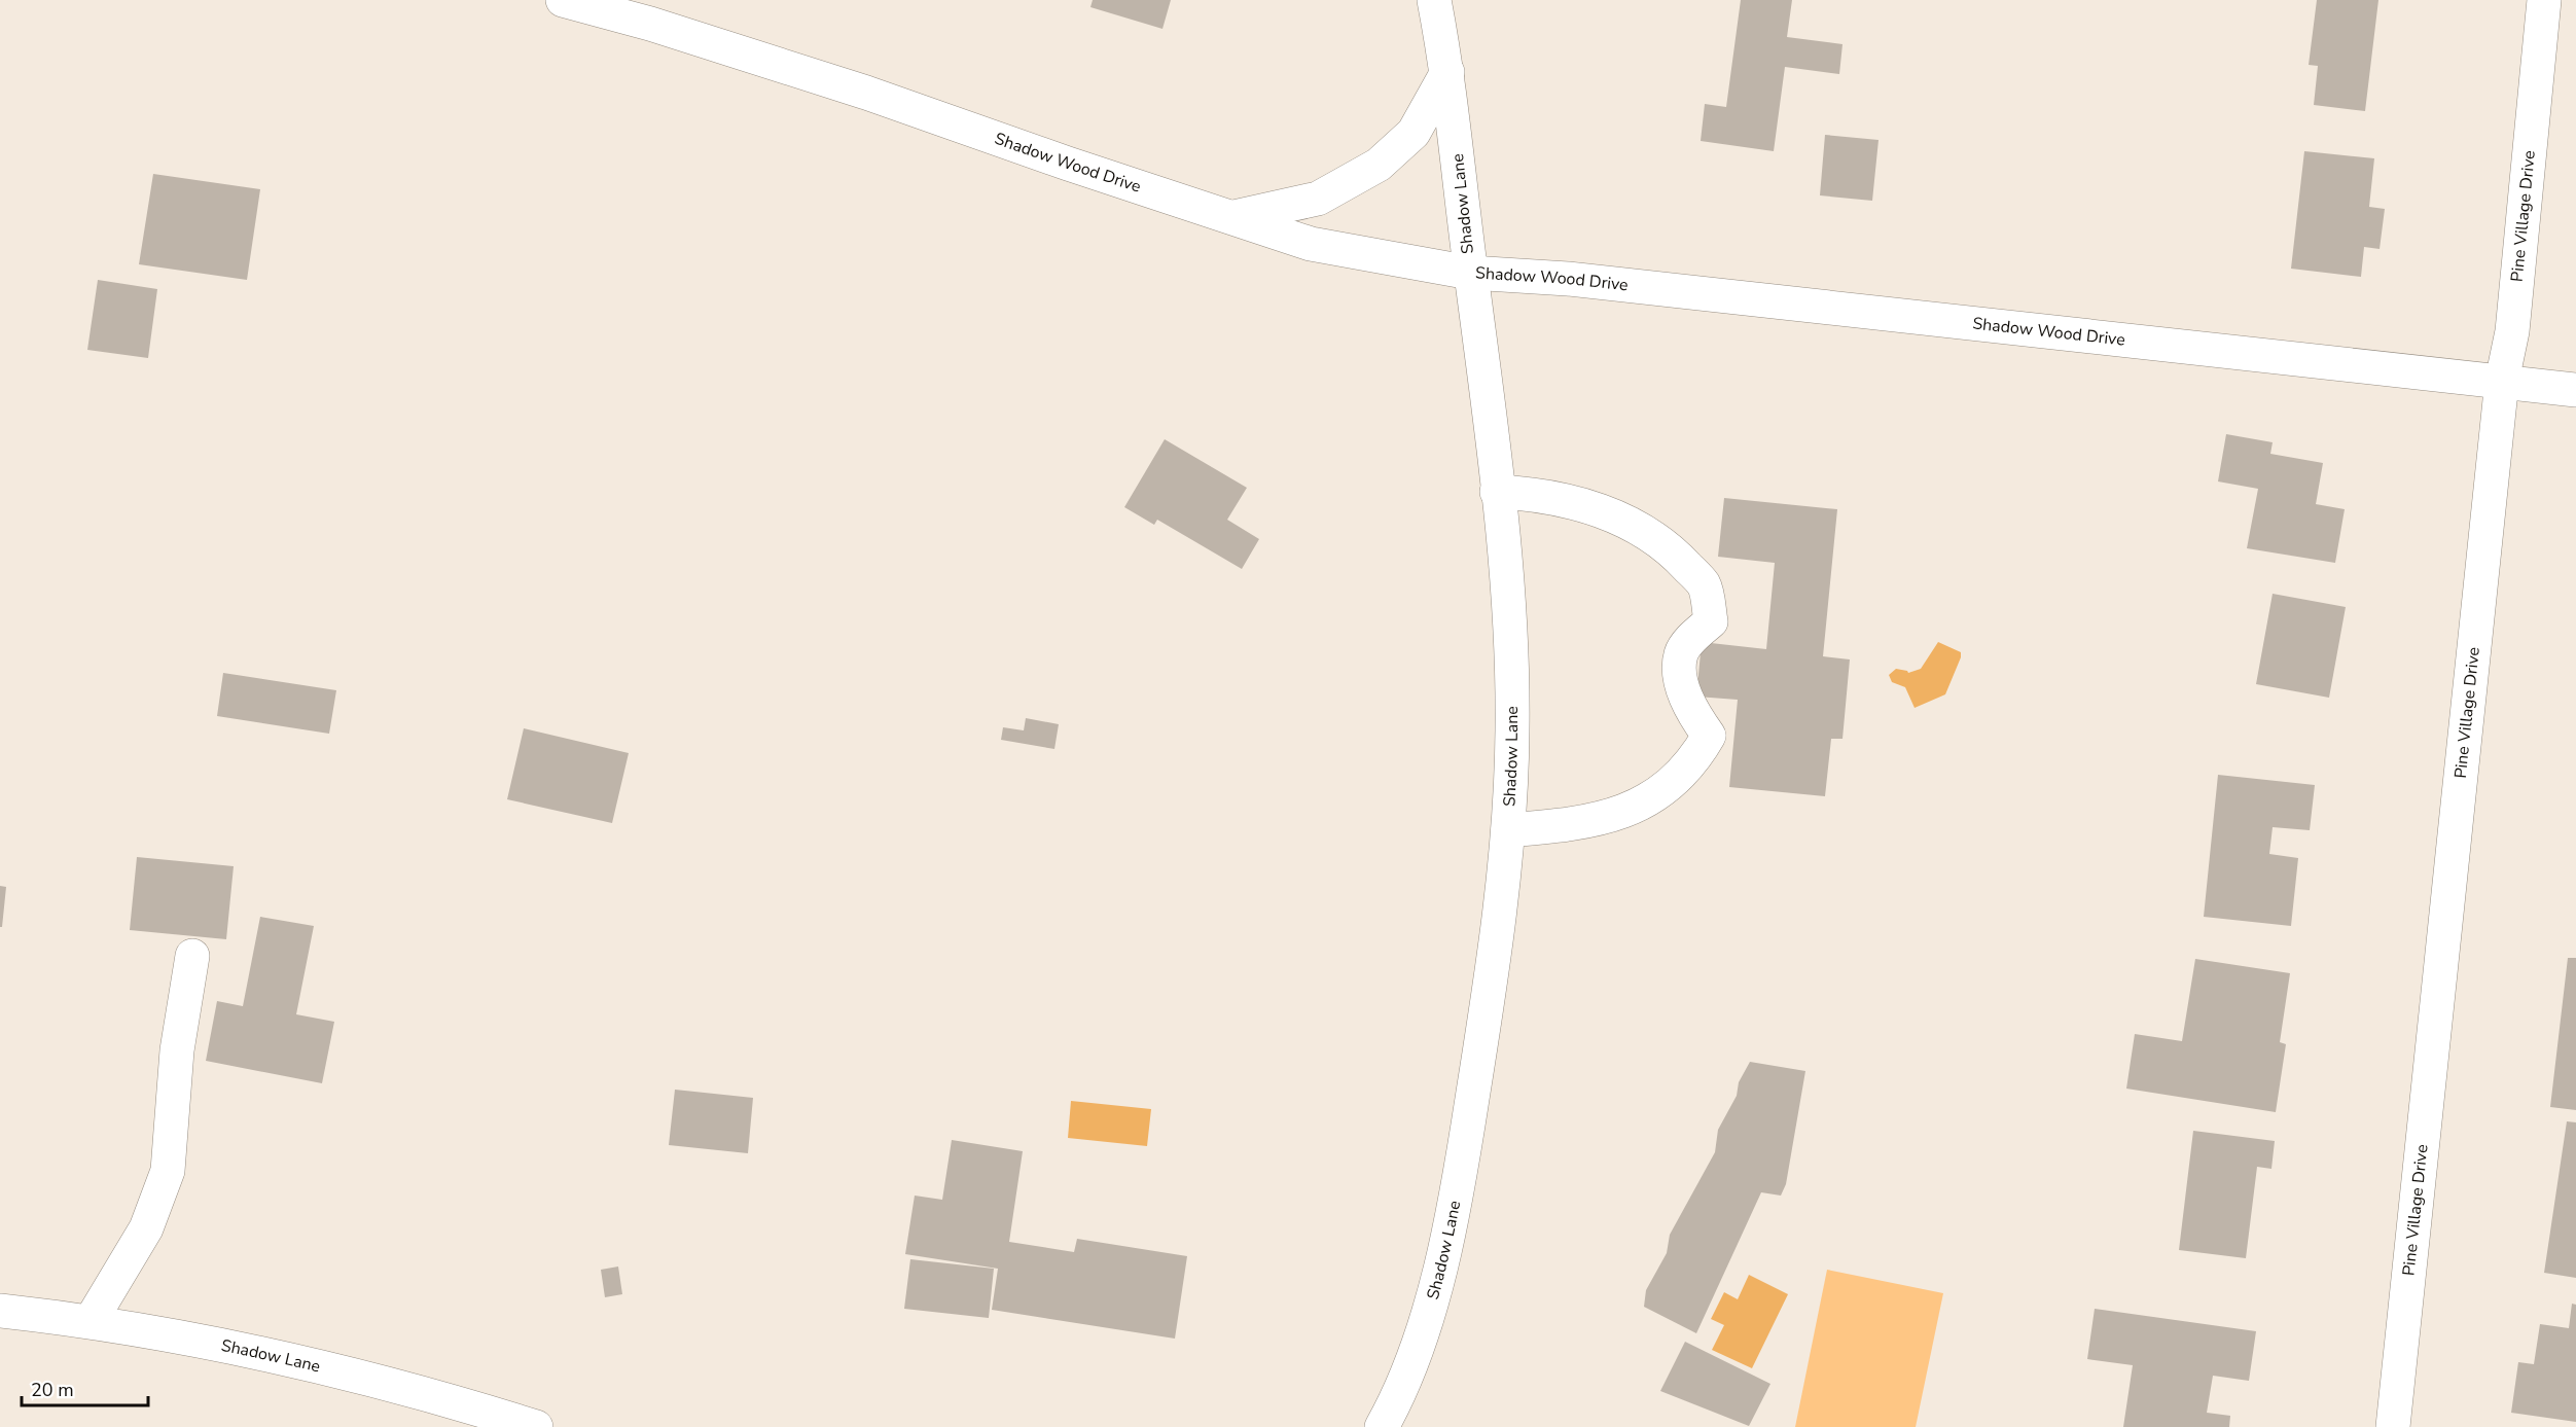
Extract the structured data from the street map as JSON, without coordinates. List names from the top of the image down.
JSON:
{
  "streets": {
    "street": ["Shadow Wood Drive", "Shadow Lane", "Pine Village Drive"]
  },
  "crossings": [
    ["Shadow Wood Drive", "Shadow Lane"],
    ["Shadow Wood Drive", "Pine Village Drive"]
  ],
  "scale_bar": "20 m"
}
